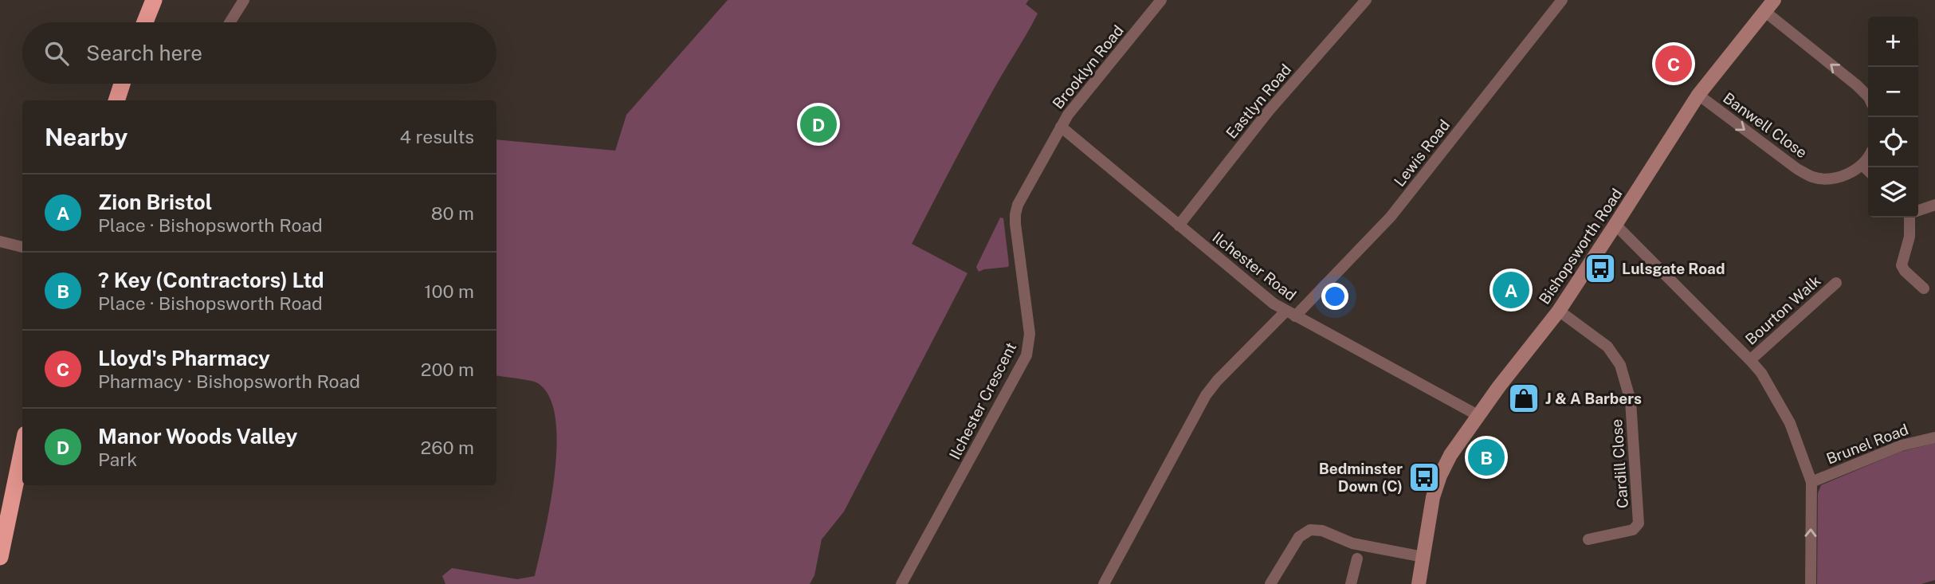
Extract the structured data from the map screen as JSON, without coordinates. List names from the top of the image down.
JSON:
{
  "streets": {
    "street": [
      "Brooklyn Road",
      "Eastlyn Road",
      "Banwell Close",
      "Lewis Road",
      "Bishopsworth Road",
      "Ilchester Road",
      "Bourton Walk",
      "Ilchester Crescent",
      "Brunel Road",
      "Cardill Close"
    ]
  },
  "crossings": [
    ["Brooklyn Road", "Ilchester Road"],
    ["Brooklyn Road", "Ilchester Crescent"],
    ["Eastlyn Road", "Ilchester Road"],
    ["Banwell Close", "Bishopsworth Road"],
    ["Lewis Road", "Ilchester Road"],
    ["Bishopsworth Road", "Ilchester Road"],
    ["Bishopsworth Road", "Cardill Close"],
    ["Ilchester Road", "Ilchester Crescent"]
  ],
  "one_way": ["Banwell Close"],
  "places": {
    "bus stop": ["Lulsgate Road", "Bedminster Down (C)"],
    "shop": ["J & A Barbers"]
  },
  "page": {
    "map_buttons": ["+", "−"],
    "search": "Search here",
    "pins": [
      "C",
      "D",
      "A",
      "B"
    ],
    "heading": ["Nearby", "4 results"],
    "list": [
      {
        "mark": "A",
        "name": "Zion Bristol",
        "note": "Place · Bishopsworth Road",
        "value": "80 m"
      },
      {
        "mark": "B",
        "name": "? Key (Contractors) Ltd",
        "note": "Place · Bishopsworth Road",
        "value": "100 m"
      },
      {
        "mark": "C",
        "name": "Lloyd's Pharmacy",
        "note": "Pharmacy · Bishopsworth Road",
        "value": "200 m"
      },
      {
        "mark": "D",
        "name": "Manor Woods Valley",
        "note": "Park",
        "value": "260 m"
      }
    ]
  }
}
